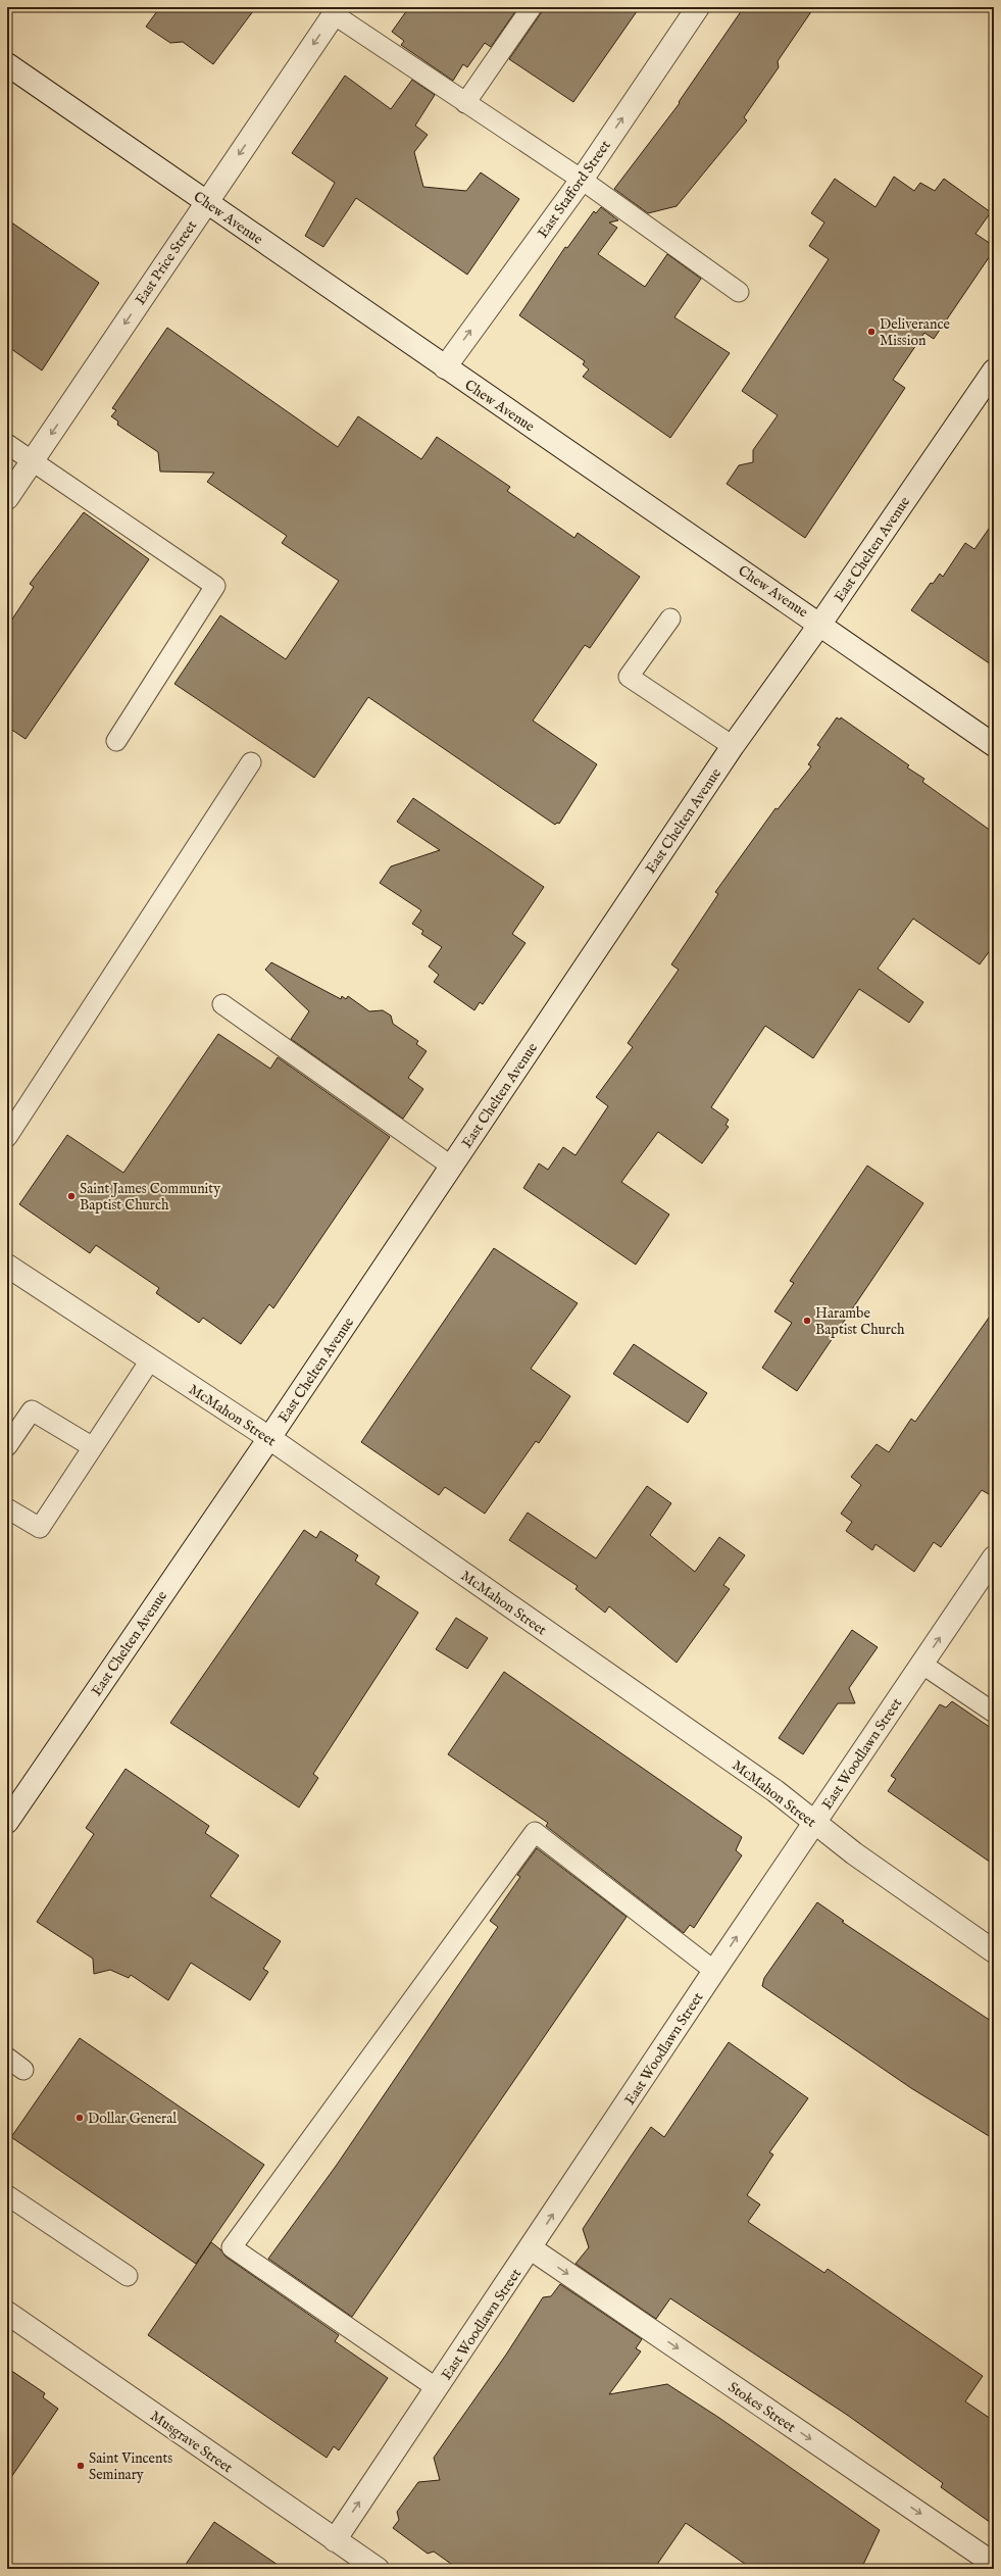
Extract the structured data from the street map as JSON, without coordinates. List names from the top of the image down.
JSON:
{
  "streets": {
    "street": [
      "East Stafford Street",
      "Chew Avenue",
      "East Price Street",
      "East Chelten Avenue",
      "McMahon Street",
      "East Woodlawn Street",
      "Stokes Street",
      "Musgrave Street"
    ]
  },
  "crossings": [
    ["East Stafford Street", "Chew Avenue"],
    ["Chew Avenue", "East Price Street"],
    ["Chew Avenue", "East Chelten Avenue"],
    ["East Chelten Avenue", "McMahon Street"],
    ["McMahon Street", "East Woodlawn Street"],
    ["East Woodlawn Street", "Stokes Street"],
    ["East Woodlawn Street", "Musgrave Street"]
  ],
  "one_way": [
    "East Stafford Street",
    "East Price Street",
    "East Woodlawn Street",
    "Stokes Street"
  ],
  "places": [
    "Deliverance Mission",
    "Saint James Community Baptist Church",
    "Harambe Baptist Church",
    "Dollar General",
    "Saint Vincents Seminary"
  ]
}
